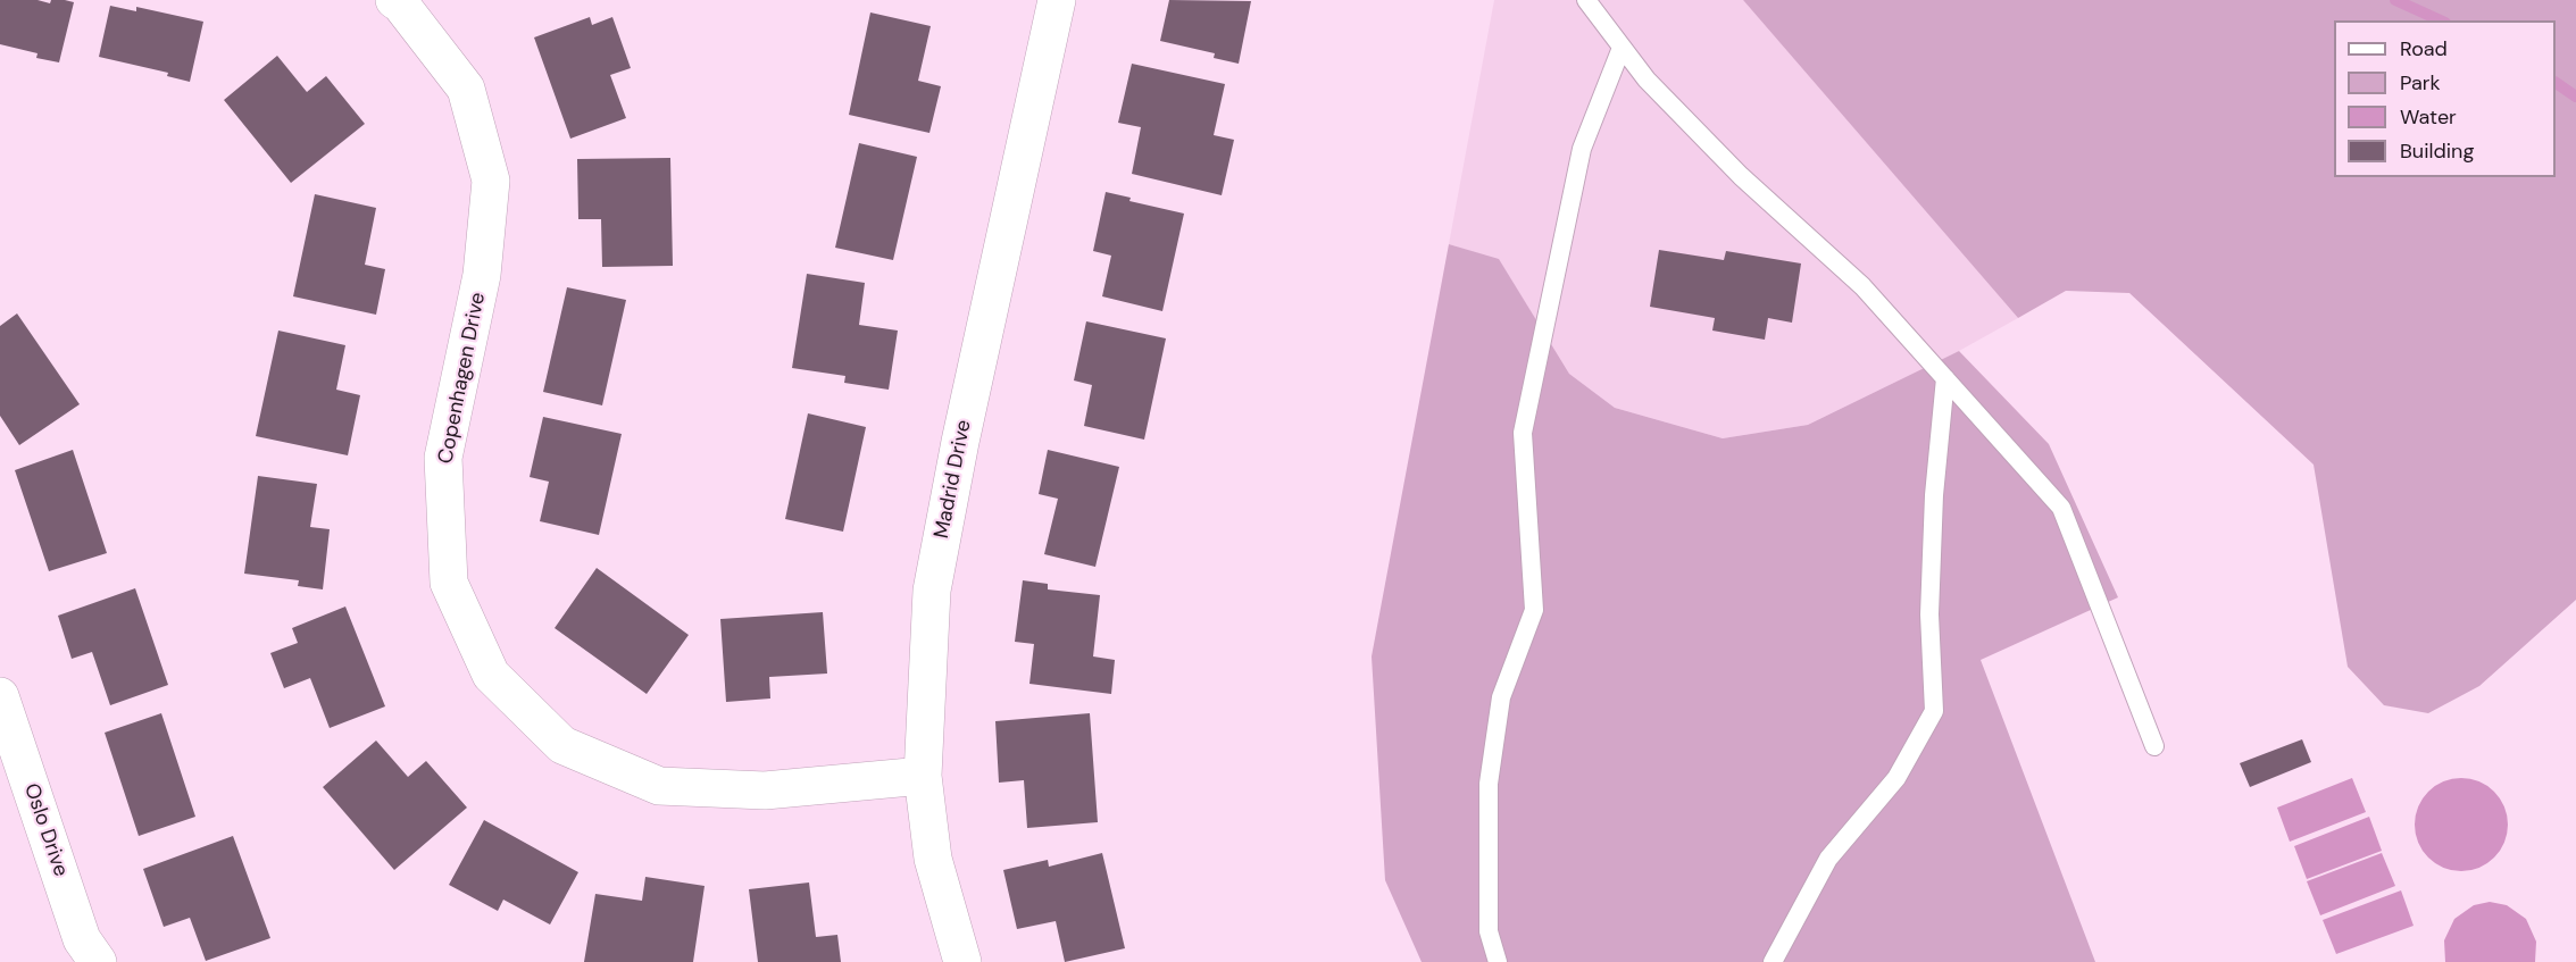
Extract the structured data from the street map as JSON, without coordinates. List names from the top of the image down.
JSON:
{
  "streets": {
    "street": ["Copenhagen Drive", "Madrid Drive", "Oslo Drive"]
  },
  "crossings": [
    ["Copenhagen Drive", "Madrid Drive"]
  ],
  "legend": [
    "Road",
    "Park",
    "Water",
    "Building"
  ]
}
